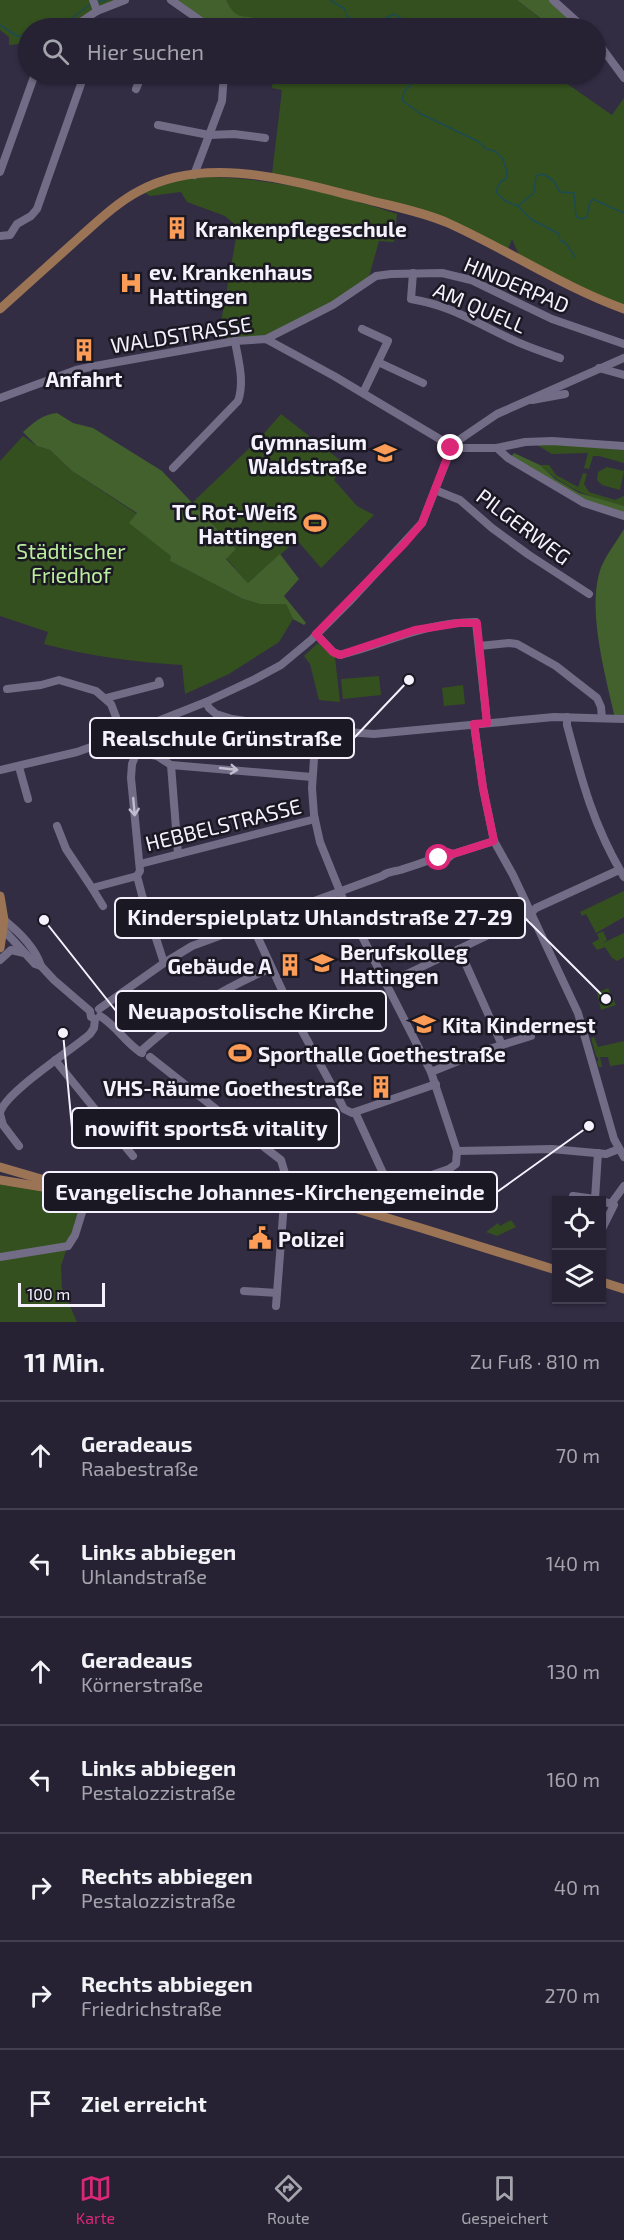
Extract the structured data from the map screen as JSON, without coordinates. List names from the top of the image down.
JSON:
{
  "streets": {
    "street": [
      "HINDERPAD",
      "AM QUELL",
      "WALDSTRASSE",
      "PILGERWEG",
      "HEBBELSTRASSE"
    ]
  },
  "crossings": [
    ["HINDERPAD", "AM QUELL"],
    ["HINDERPAD", "WALDSTRASSE"]
  ],
  "parks": ["Städtischer Friedhof"],
  "places": {
    "building": [
      "Krankenpflegeschule",
      "Anfahrt",
      "Gebäude A",
      "VHS-Räume Goethestraße"
    ],
    "hospital": ["ev. Krankenhaus Hattingen"],
    "school or university": ["Gymnasium Waldstraße", "Berufskolleg Hattingen", "Kita Kindernest"],
    "sports": ["TC Rot-Weiß Hattingen", "Sporthalle Goethestraße"],
    "other": [
      "Realschule Grünstraße",
      "Neuapostolische Kirche",
      "Kinderspielplatz Uhlandstraße 27-29",
      "nowifit sports& vitality",
      "Evangelische Johannes-Kirchengemeinde"
    ],
    "public building": ["Polizei"]
  },
  "scale_bar": "100 m",
  "page": {
    "search": "Hier suchen",
    "scale": "100 m",
    "heading": ["11 Min.", "Zu Fuß · 810 m"],
    "list": [
      ["Geradeaus", "Raabestraße", "70 m"],
      ["Links abbiegen", "Uhlandstraße", "140 m"],
      ["Geradeaus", "Körnerstraße", "130 m"],
      ["Links abbiegen", "Pestalozzistraße", "160 m"],
      ["Rechts abbiegen", "Pestalozzistraße", "40 m"],
      ["Rechts abbiegen", "Friedrichstraße", "270 m"],
      "Ziel erreicht"
    ],
    "nav": ["Karte", "Route", "Gespeichert"]
  }
}
